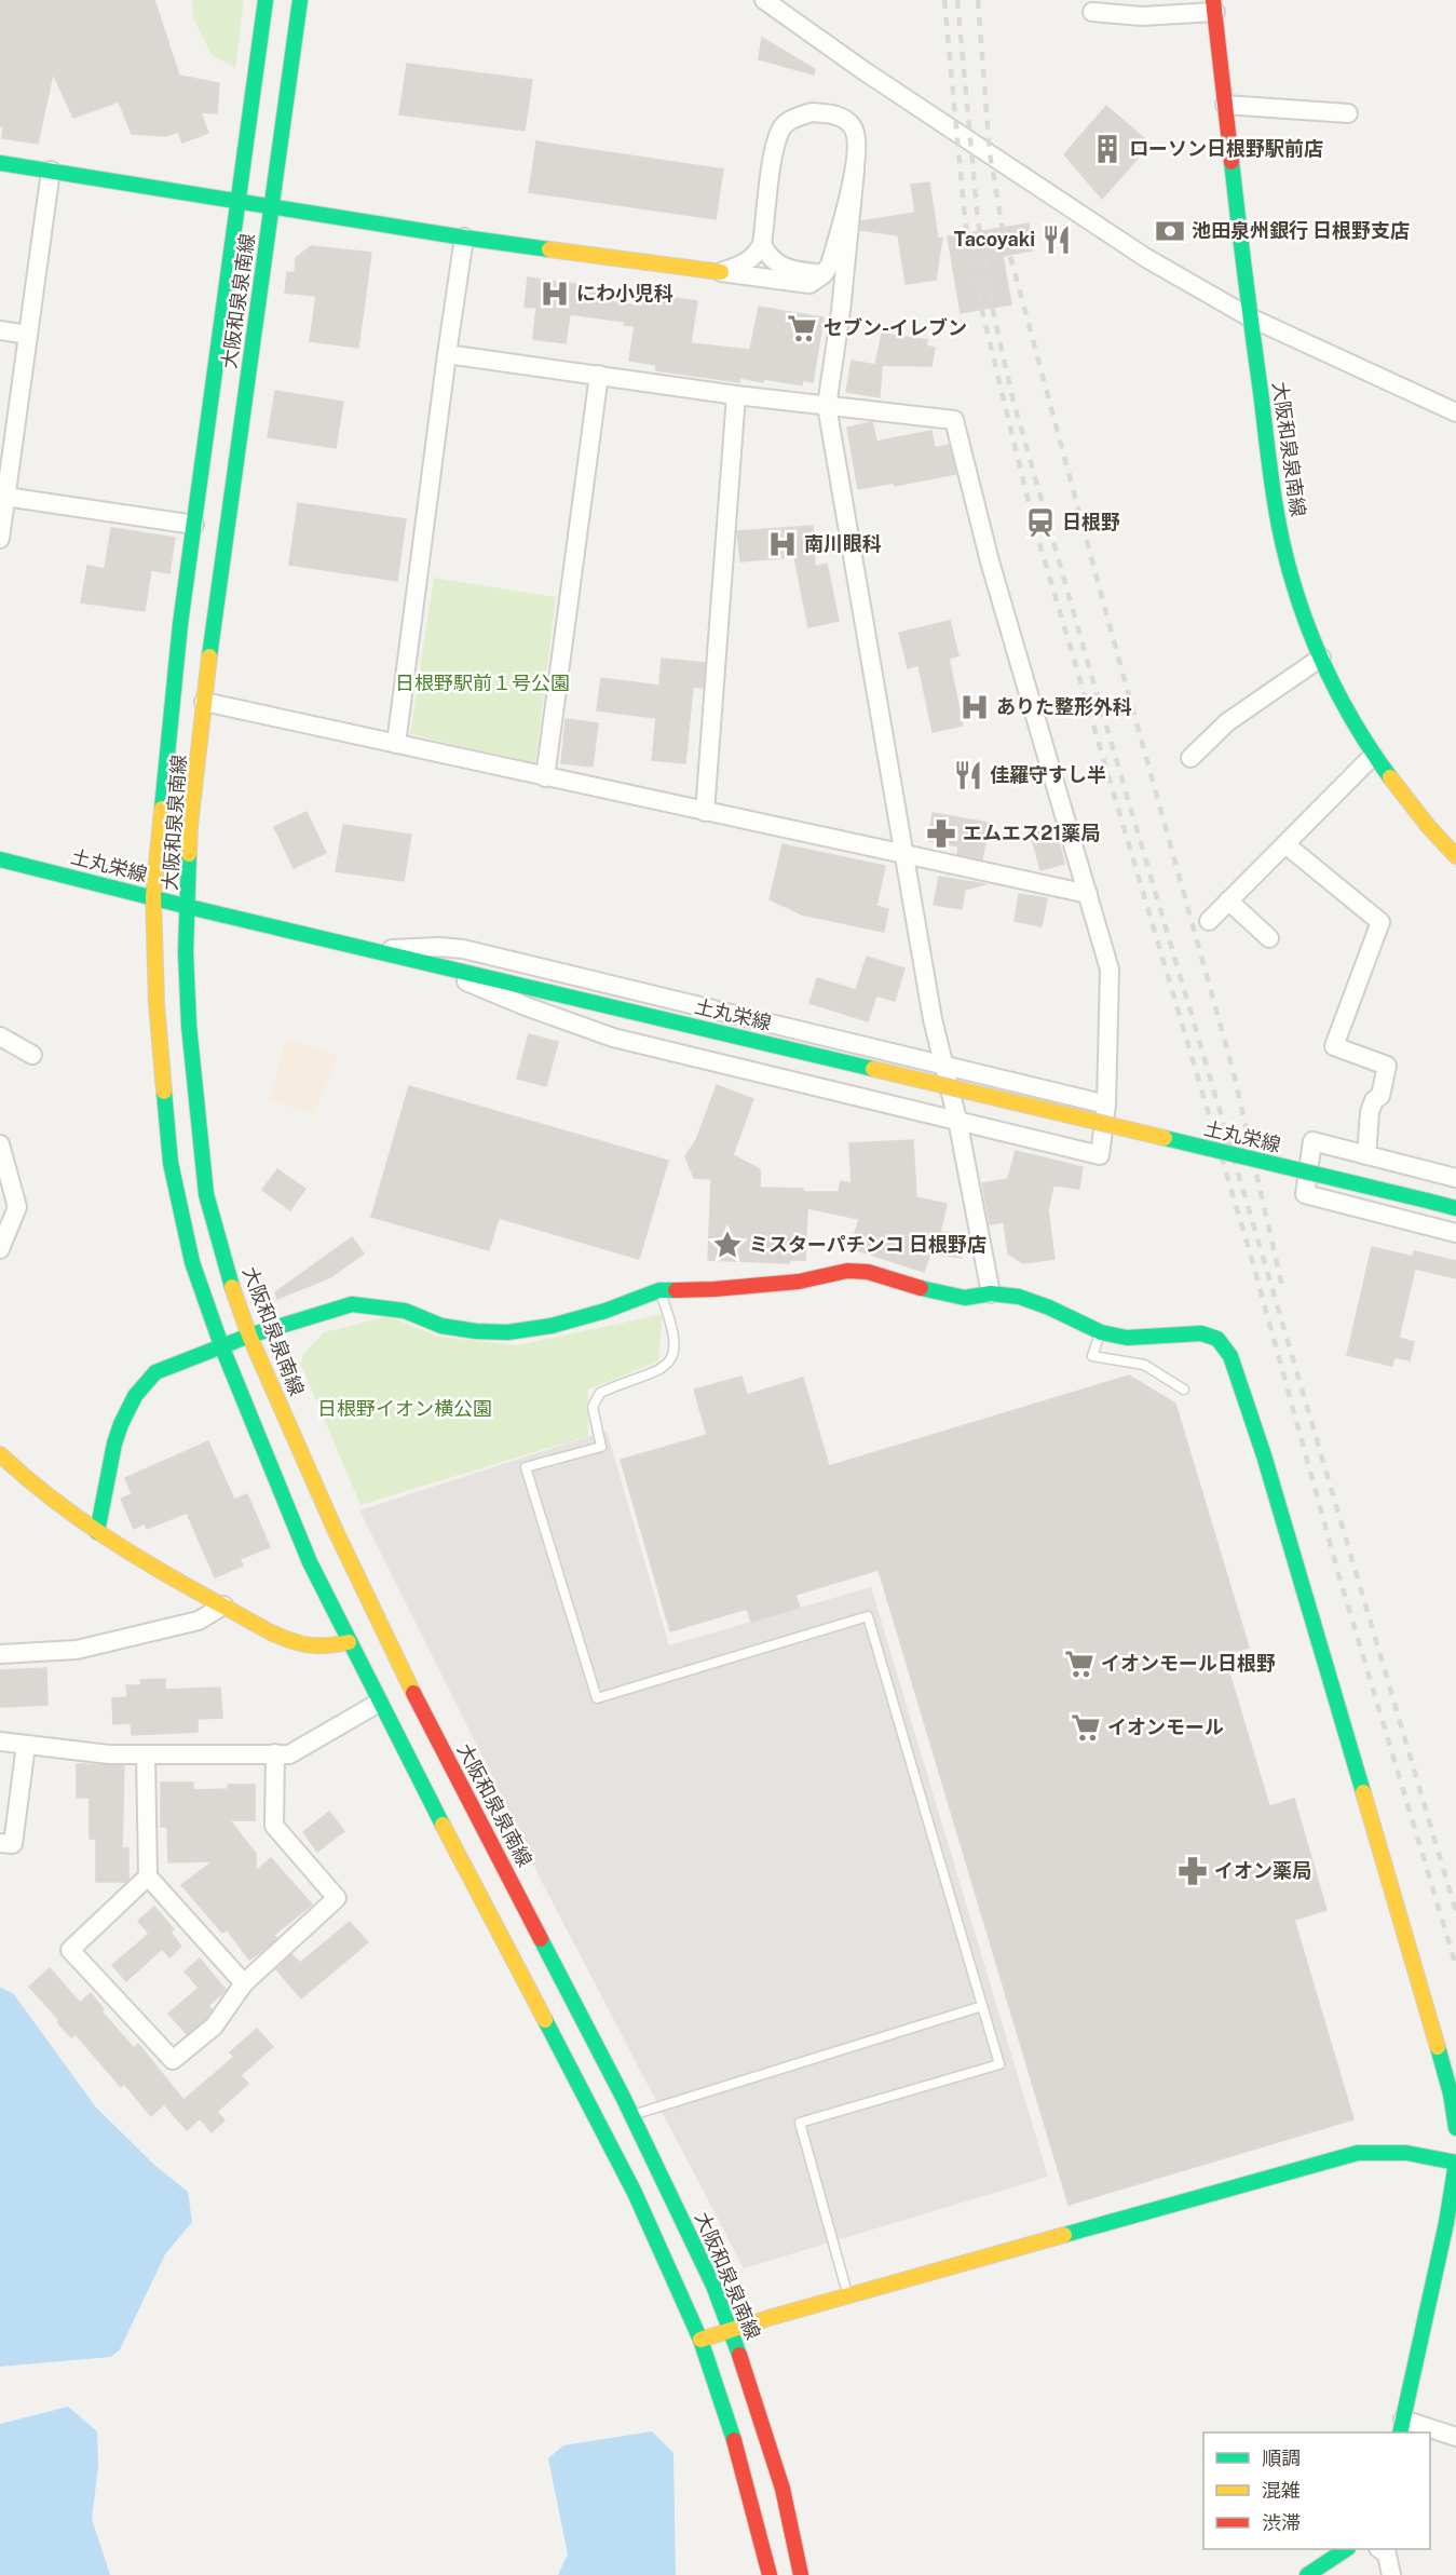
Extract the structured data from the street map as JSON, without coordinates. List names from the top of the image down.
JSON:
{
  "streets": {
    "main road": ["大阪和泉泉南線", "土丸栄線"]
  },
  "crossings": [
    ["大阪和泉泉南線", "土丸栄線"]
  ],
  "parks": ["日根野駅前１号公園", "日根野イオン横公園"],
  "places": {
    "building": ["ローソン日根野駅前店"],
    "bank": ["池田泉州銀行 日根野支店"],
    "restaurant": ["Tacoyaki", "佳羅守すし半"],
    "hospital": ["にわ小児科", "南川眼科", "ありた整形外科"],
    "supermarket": ["セブン-イレブン", "イオンモール日根野", "イオンモール"],
    "station": ["日根野"],
    "pharmacy": ["エムエス21薬局", "イオン薬局"],
    "place": ["ミスターパチンコ 日根野店"]
  },
  "legend": ["順調", "混雑", "渋滞"]
}
